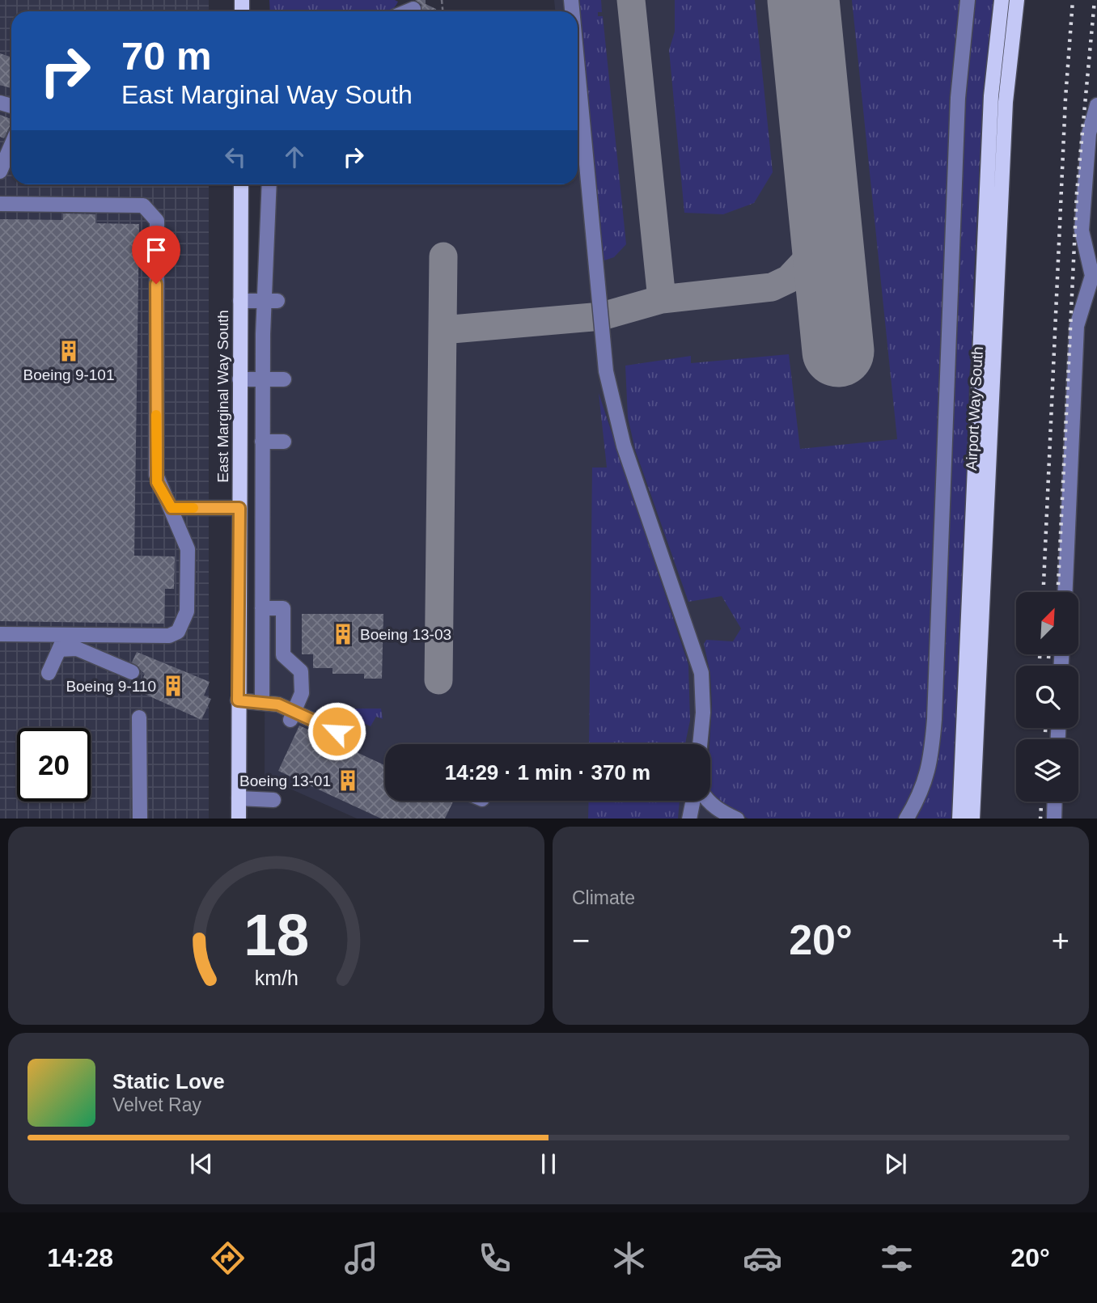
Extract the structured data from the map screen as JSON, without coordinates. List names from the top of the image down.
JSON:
{
  "streets": {
    "main road": ["East Marginal Way South", "Airport Way South"]
  },
  "places": {
    "building": [
      "Boeing 9-101",
      "Boeing 13-03",
      "Boeing 9-110",
      "Boeing 13-01"
    ]
  },
  "north": "top right",
  "page": {
    "turn": ["70 m", "East Marginal Way South"],
    "limit": "20",
    "trip": "14:29 · 1 min · 370 m",
    "tile": "Climate",
    "heat": ["−", "20°", "+"],
    "song": ["Static Love", "Velvet Ray"],
    "tabs": ["14:28", "20°"],
    "gauge": ["18", "km/h"]
  }
}
